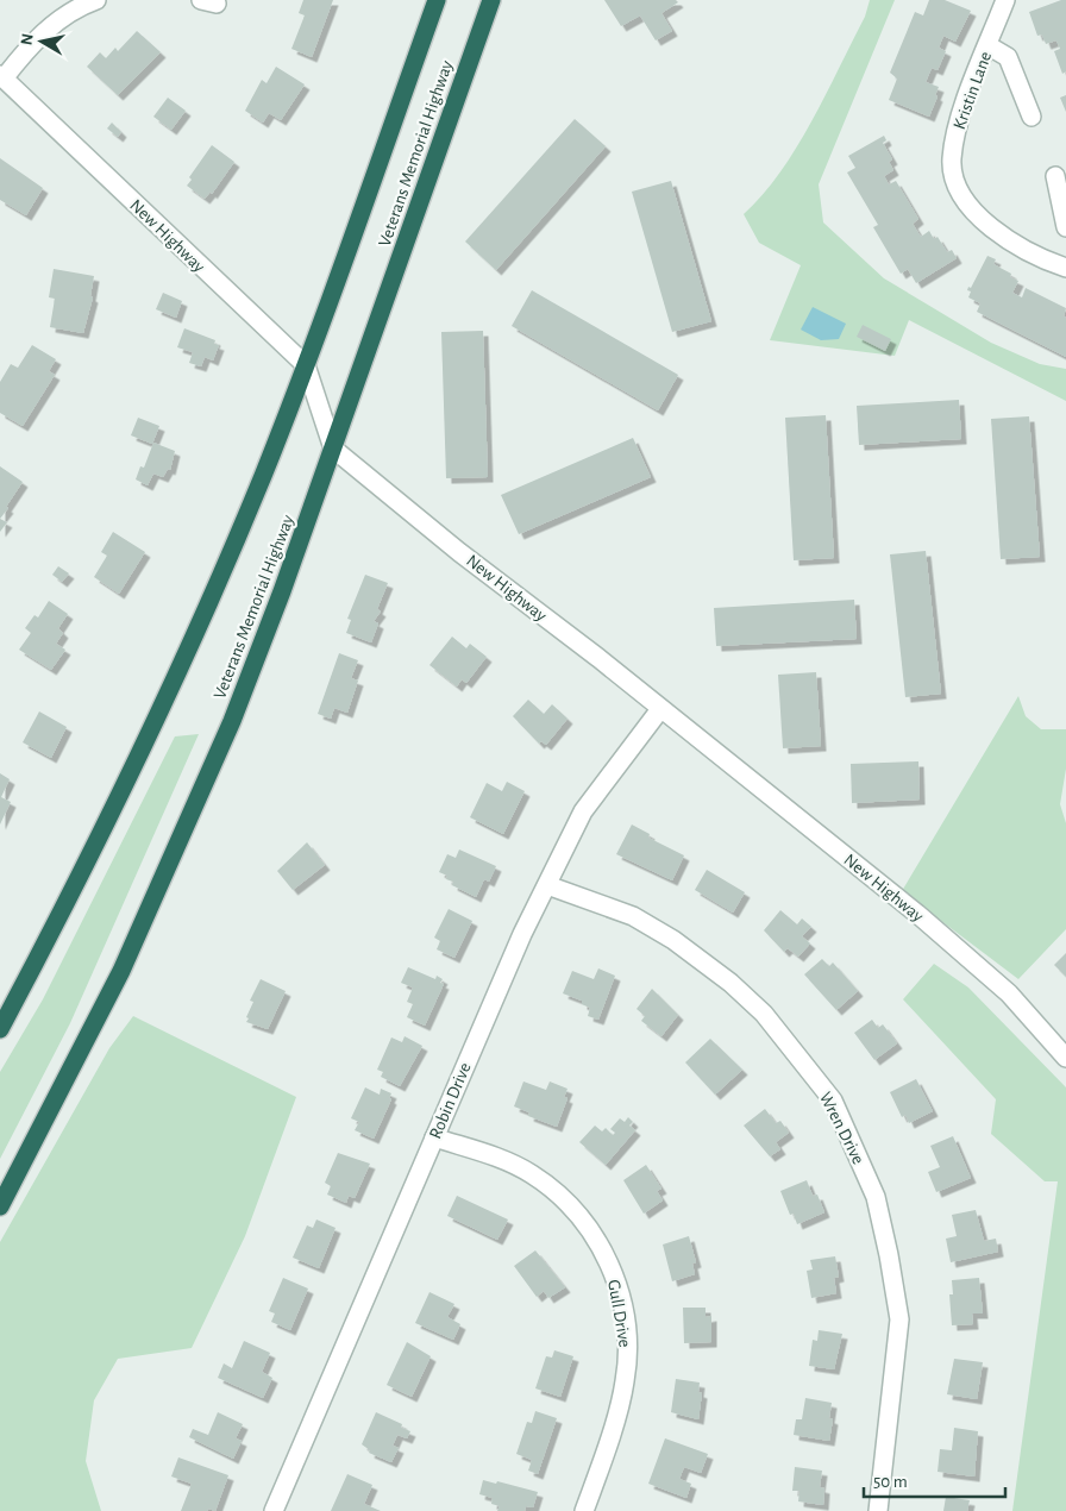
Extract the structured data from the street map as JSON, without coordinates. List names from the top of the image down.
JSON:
{
  "streets": {
    "highway": ["Veterans Memorial Highway"],
    "street": [
      "Kristin Lane",
      "New Highway",
      "Robin Drive",
      "Wren Drive",
      "Gull Drive"
    ]
  },
  "crossings": [
    ["Veterans Memorial Highway", "New Highway"],
    ["New Highway", "Robin Drive"],
    ["Robin Drive", "Wren Drive"],
    ["Robin Drive", "Gull Drive"]
  ],
  "scale_bar": "50 m",
  "north": "left"
}
